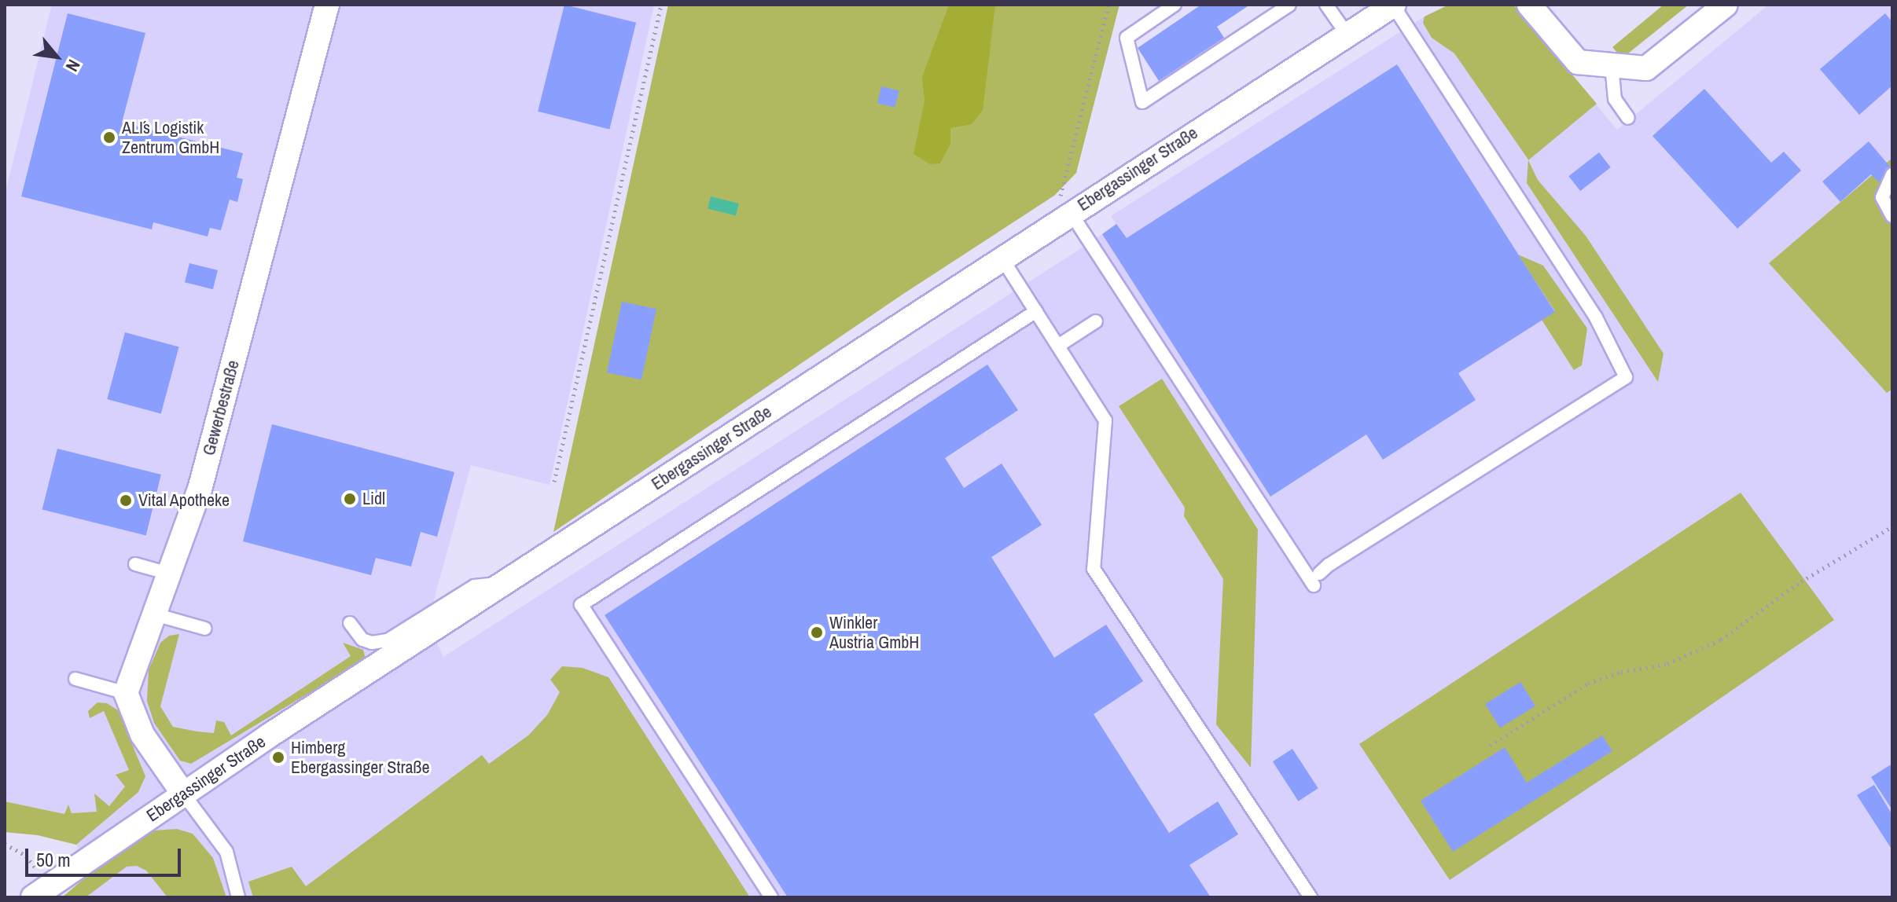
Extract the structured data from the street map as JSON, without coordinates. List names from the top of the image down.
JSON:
{
  "streets": {
    "street": ["Ebergassinger Straße", "Gewerbestraße"]
  },
  "places": [
    "ALI´s Logistik Zentrum GmbH",
    "Lidl",
    "Vital Apotheke",
    "Winkler Austria GmbH",
    "Himberg Ebergassinger Straße"
  ],
  "scale_bar": "50 m",
  "north": "bottom right"
}
